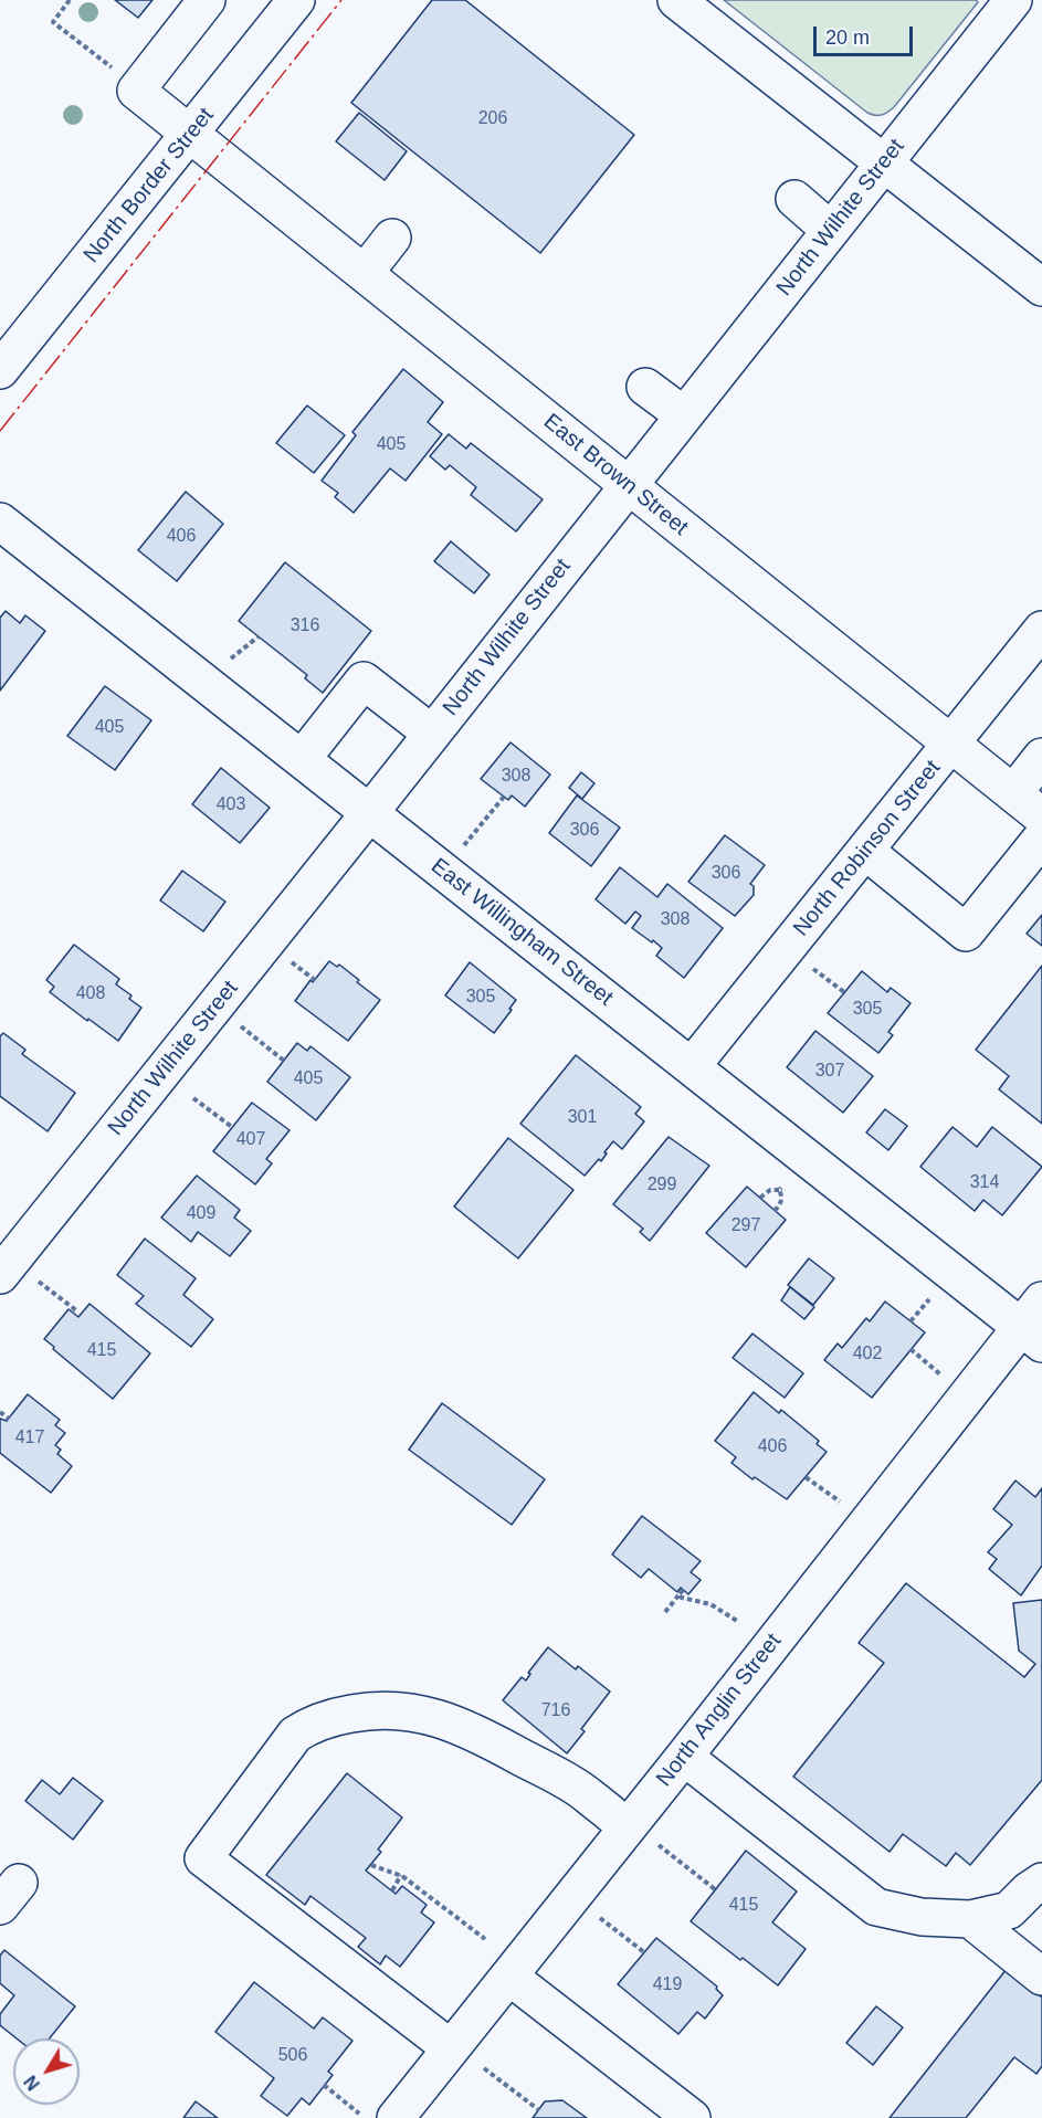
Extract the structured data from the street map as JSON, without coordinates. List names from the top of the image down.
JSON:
{
  "streets": {
    "street": [
      "North Border Street",
      "North Wilhite Street",
      "East Brown Street",
      "North Robinson Street",
      "East Willingham Street",
      "North Anglin Street"
    ]
  },
  "crossings": [
    ["North Border Street", "East Brown Street"],
    ["North Wilhite Street", "East Brown Street"],
    ["North Wilhite Street", "East Willingham Street"],
    ["East Brown Street", "North Robinson Street"],
    ["North Robinson Street", "East Willingham Street"],
    ["East Willingham Street", "North Anglin Street"]
  ],
  "house_numbers": [
    "206",
    "405",
    "406",
    "316",
    "405",
    "308",
    "403",
    "306",
    "306",
    "308",
    "408",
    "305",
    "305",
    "307",
    "405",
    "301",
    "407",
    "314",
    "299",
    "409",
    "297",
    "415",
    "402",
    "417",
    "406",
    "716",
    "415",
    "419",
    "506"
  ],
  "scale_bar": "20 m",
  "north": "bottom left"
}
